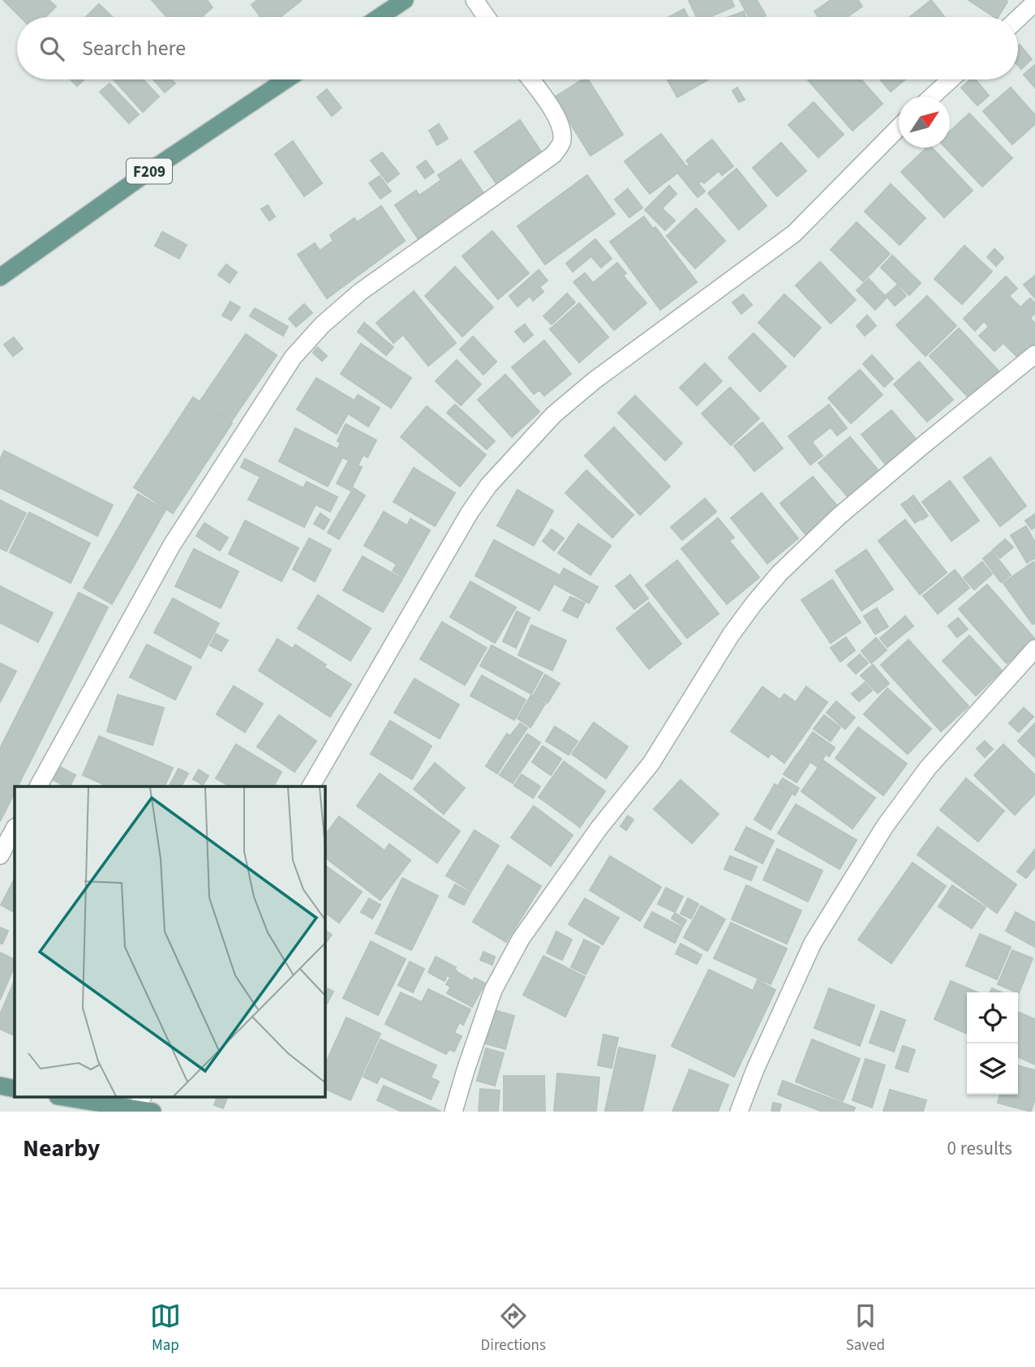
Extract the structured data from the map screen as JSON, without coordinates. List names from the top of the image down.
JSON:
{
  "streets": {
    "main road": ["F209"]
  },
  "north": "top right",
  "page": {
    "search": "Search here",
    "heading": ["Nearby", "0 results"],
    "nav": ["Map", "Directions", "Saved"]
  }
}
